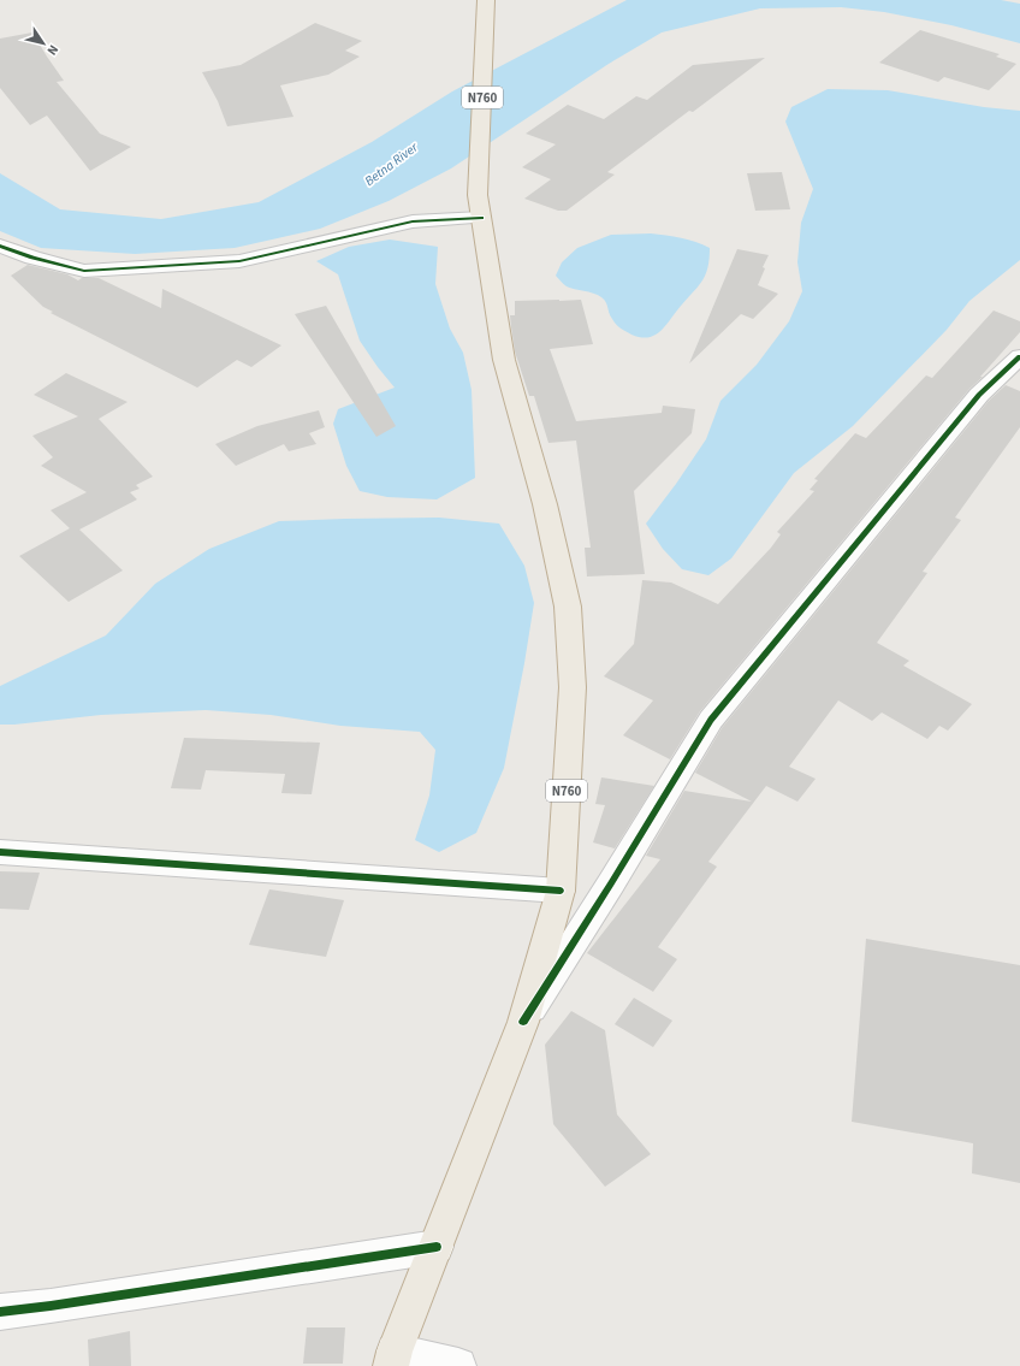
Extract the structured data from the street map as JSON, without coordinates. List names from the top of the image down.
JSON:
{
  "streets": {
    "highway": ["N760"]
  },
  "water": ["Betna River"],
  "north": "bottom right"
}
